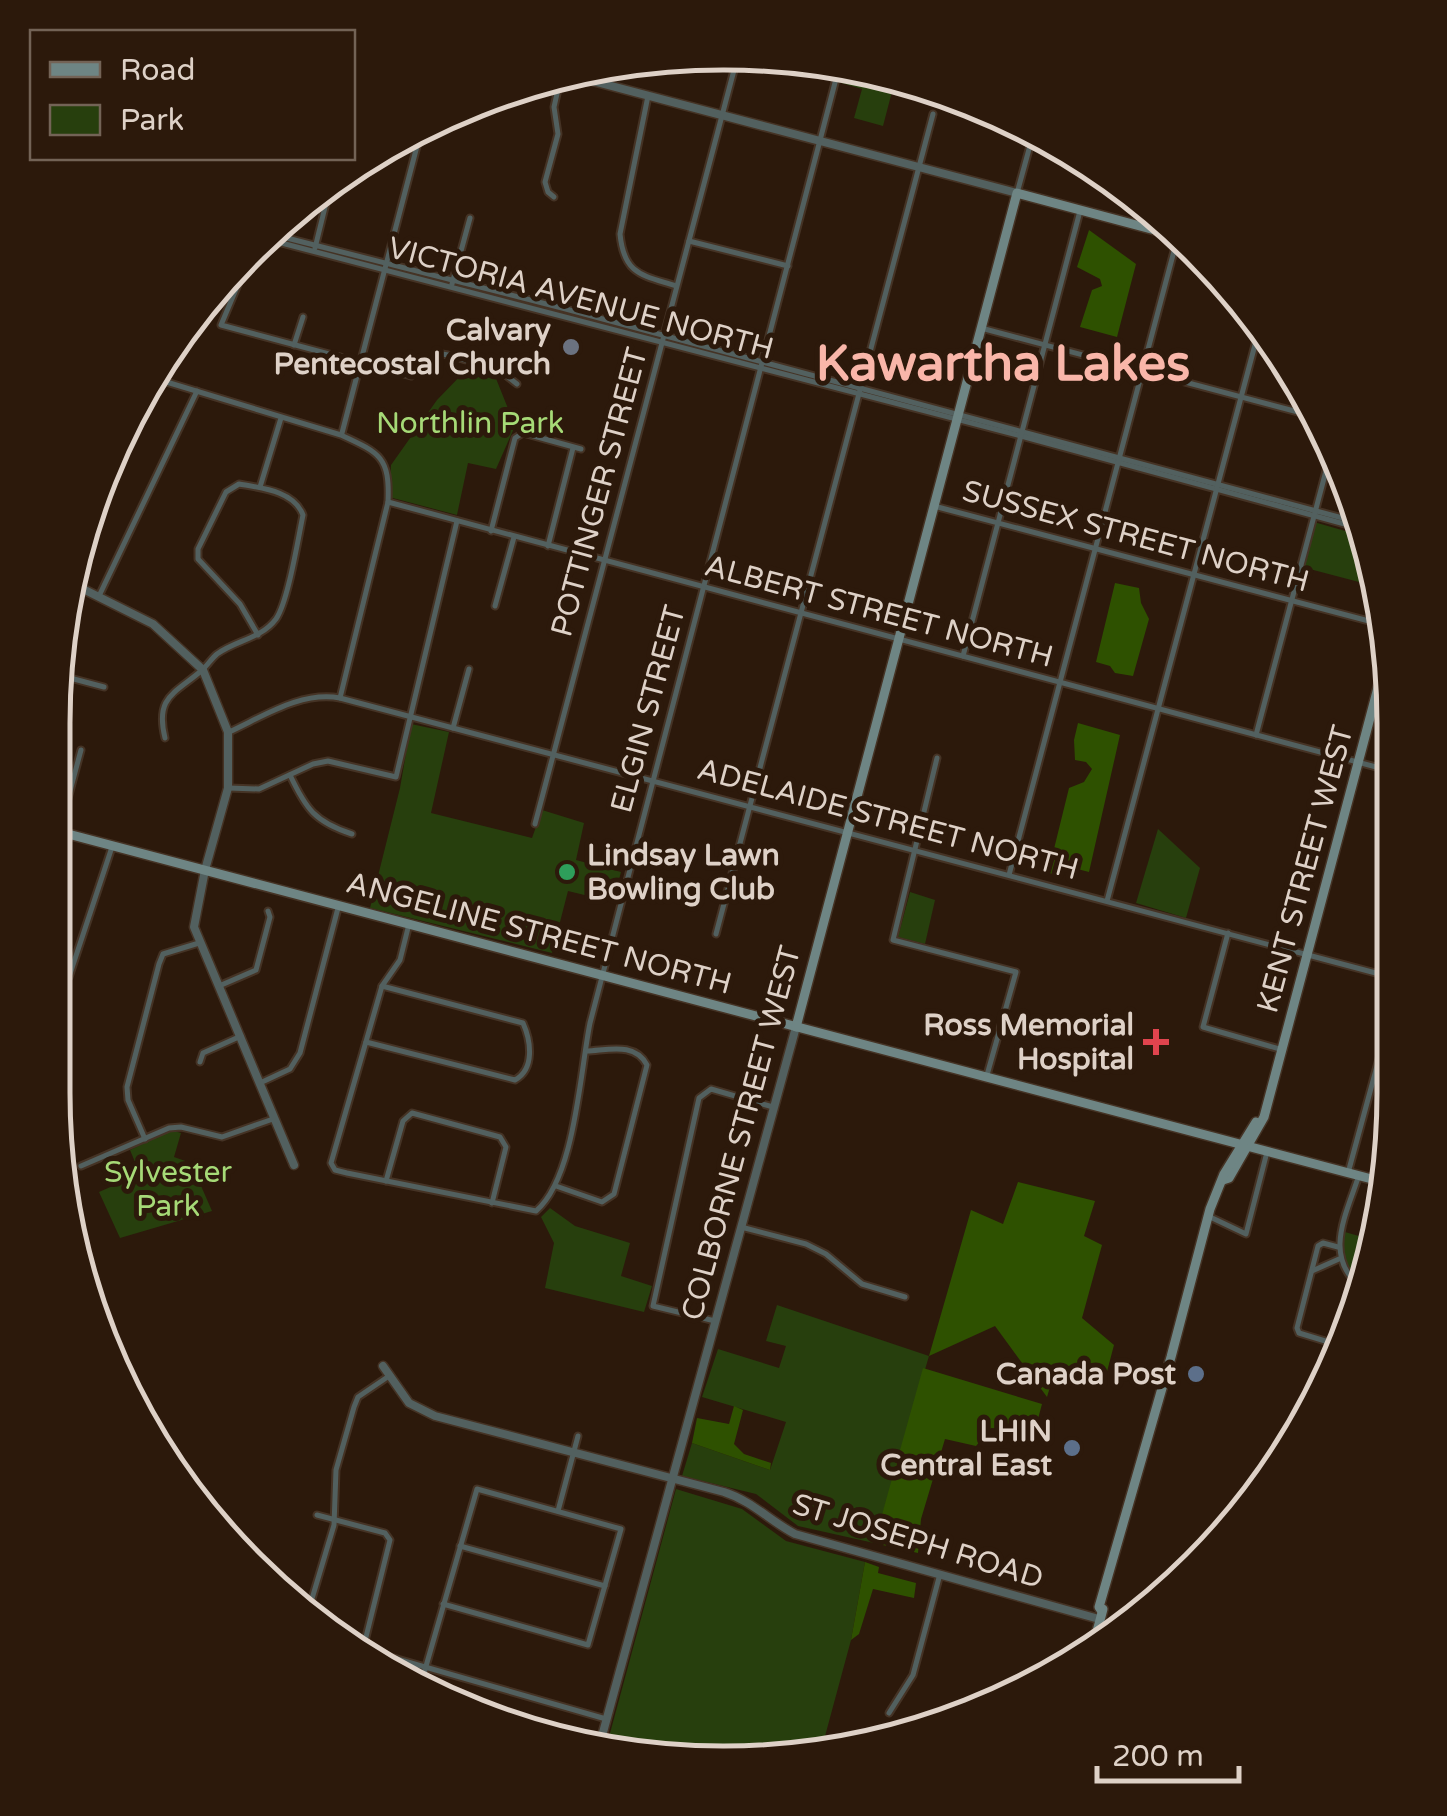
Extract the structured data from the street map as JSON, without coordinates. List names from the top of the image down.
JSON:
{
  "streets": {
    "main road": ["KENT STREET WEST", "ANGELINE STREET NORTH", "COLBORNE STREET WEST"],
    "street": [
      "VICTORIA AVENUE NORTH",
      "POTTINGER STREET",
      "SUSSEX STREET NORTH",
      "ALBERT STREET NORTH",
      "ELGIN STREET",
      "ADELAIDE STREET NORTH",
      "ST JOSEPH ROAD"
    ]
  },
  "crossings": [
    ["VICTORIA AVENUE NORTH", "POTTINGER STREET"],
    ["VICTORIA AVENUE NORTH", "ELGIN STREET"],
    ["VICTORIA AVENUE NORTH", "COLBORNE STREET WEST"],
    ["POTTINGER STREET", "ALBERT STREET NORTH"],
    ["POTTINGER STREET", "ADELAIDE STREET NORTH"],
    ["SUSSEX STREET NORTH", "COLBORNE STREET WEST"],
    ["ALBERT STREET NORTH", "ELGIN STREET"],
    ["ALBERT STREET NORTH", "KENT STREET WEST"],
    ["ALBERT STREET NORTH", "COLBORNE STREET WEST"],
    ["ELGIN STREET", "ADELAIDE STREET NORTH"],
    ["ELGIN STREET", "ANGELINE STREET NORTH"],
    ["ADELAIDE STREET NORTH", "KENT STREET WEST"],
    ["ADELAIDE STREET NORTH", "COLBORNE STREET WEST"],
    ["KENT STREET WEST", "ANGELINE STREET NORTH"],
    ["KENT STREET WEST", "ST JOSEPH ROAD"],
    ["ANGELINE STREET NORTH", "COLBORNE STREET WEST"],
    ["COLBORNE STREET WEST", "ST JOSEPH ROAD"]
  ],
  "districts": ["Kawartha Lakes"],
  "parks": ["Northlin Park", "Sylvester Park"],
  "places": {
    "other": [
      "Calvary Pentecostal Church",
      "Lindsay Lawn Bowling Club",
      "Canada Post",
      "LHIN Central East"
    ],
    "health": ["Ross Memorial Hospital"]
  },
  "legend": ["Road", "Park"],
  "scale_bar": "200 m"
}
